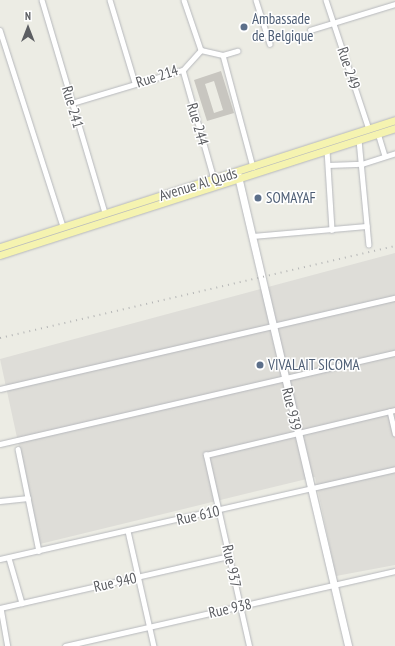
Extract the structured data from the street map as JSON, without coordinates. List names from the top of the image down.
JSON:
{
  "streets": {
    "main road": ["Avenue Al Quds", "Rue 939"],
    "street": [
      "Rue 249",
      "Rue 214",
      "Rue 241",
      "Rue 244",
      "Rue 610",
      "Rue 937",
      "Rue 940",
      "Rue 938"
    ]
  },
  "crossings": [
    ["Rue 249", "Avenue Al Quds"],
    ["Rue 214", "Rue 241"],
    ["Rue 214", "Rue 244"],
    ["Rue 241", "Avenue Al Quds"],
    ["Rue 244", "Avenue Al Quds"],
    ["Avenue Al Quds", "Rue 939"],
    ["Rue 939", "Rue 610"],
    ["Rue 939", "Rue 937"],
    ["Rue 939", "Rue 938"],
    ["Rue 610", "Rue 937"],
    ["Rue 937", "Rue 940"],
    ["Rue 937", "Rue 938"]
  ],
  "places": ["Ambassade de Belgique", "SOMAYAF", "VIVALAIT SICOMA"],
  "north": "top"
}
